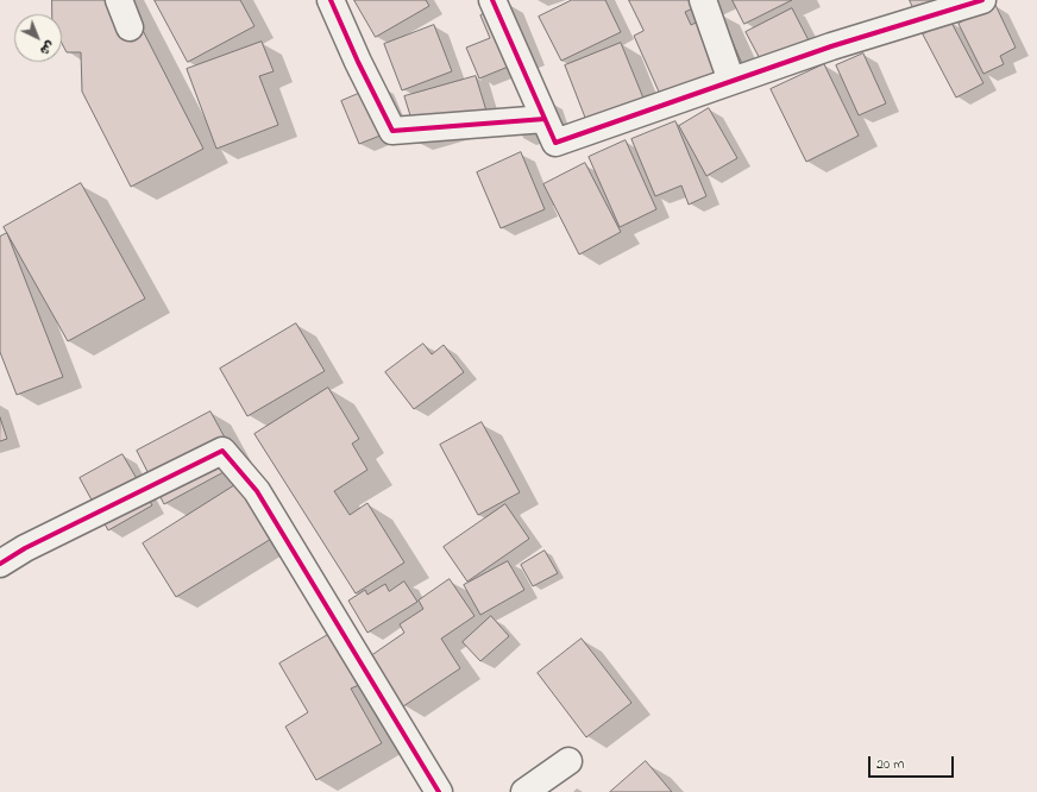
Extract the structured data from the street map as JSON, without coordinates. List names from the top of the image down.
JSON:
{
  "scale_bar": "20 m",
  "north": "bottom right"
}
